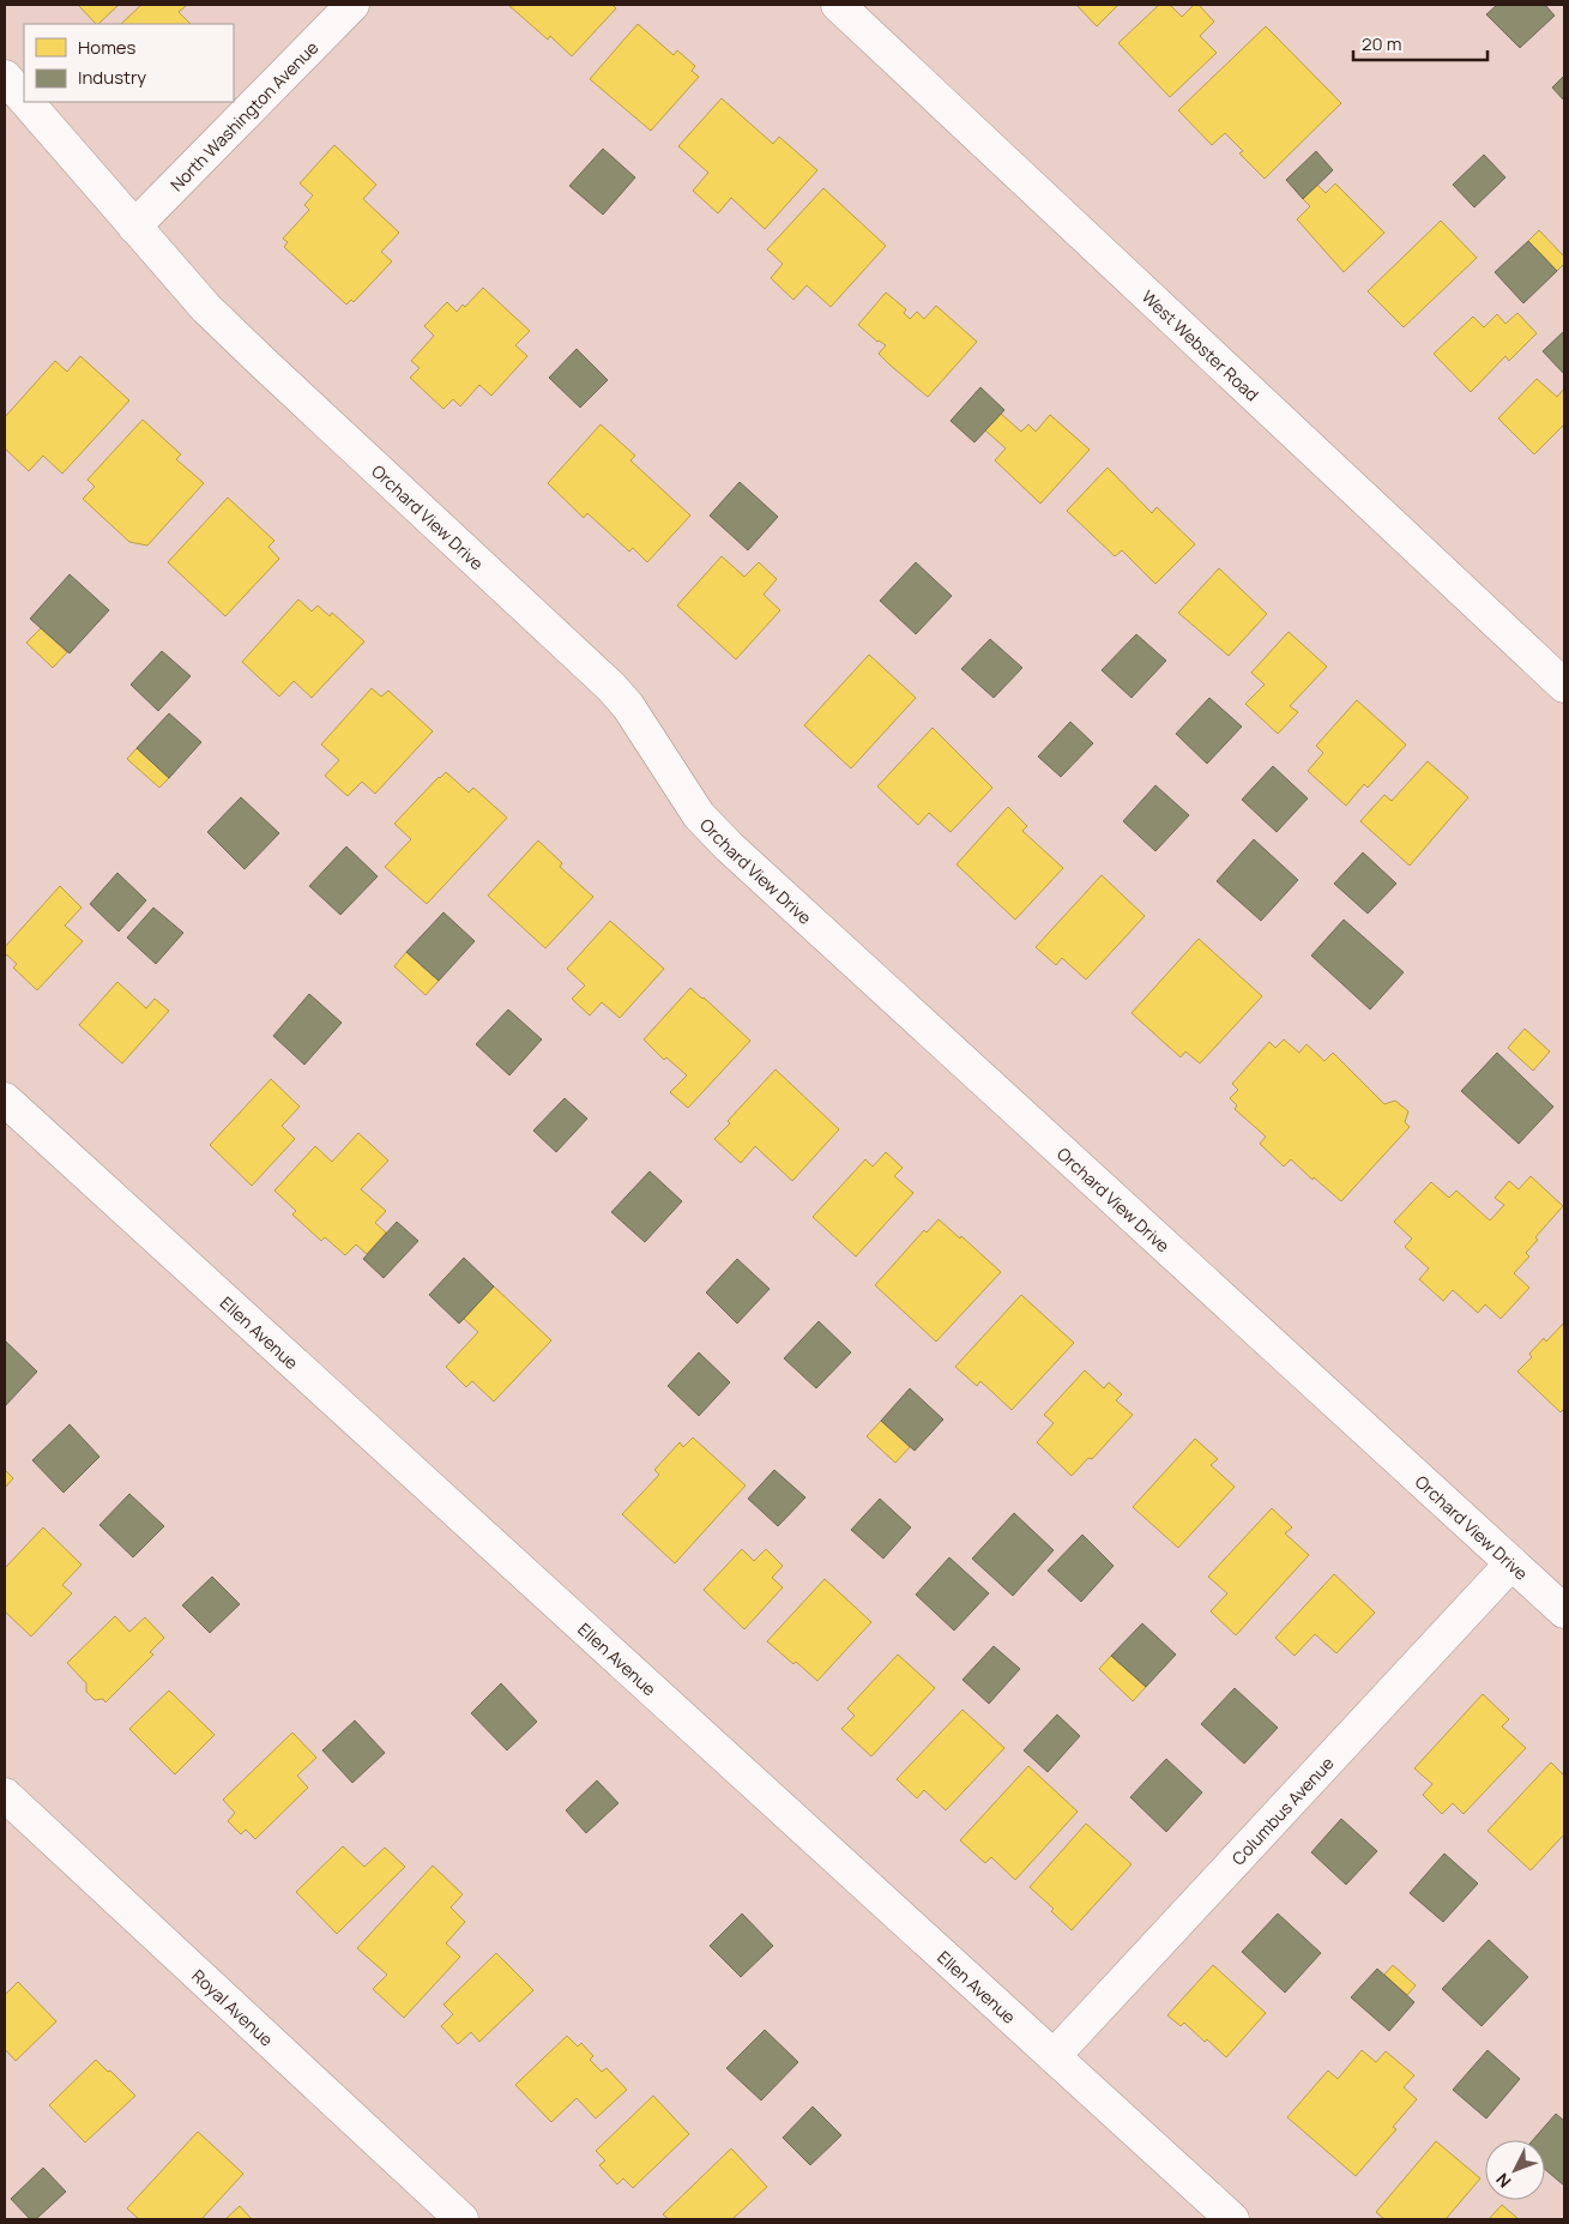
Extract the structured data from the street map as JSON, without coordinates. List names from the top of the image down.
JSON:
{
  "streets": {
    "street": [
      "North Washington Avenue",
      "West Webster Road",
      "Orchard View Drive",
      "Ellen Avenue",
      "Columbus Avenue",
      "Royal Avenue"
    ]
  },
  "crossings": [
    ["North Washington Avenue", "Orchard View Drive"],
    ["Orchard View Drive", "Columbus Avenue"],
    ["Ellen Avenue", "Columbus Avenue"]
  ],
  "legend": ["Homes", "Industry"],
  "scale_bar": "20 m",
  "north": "bottom left"
}
